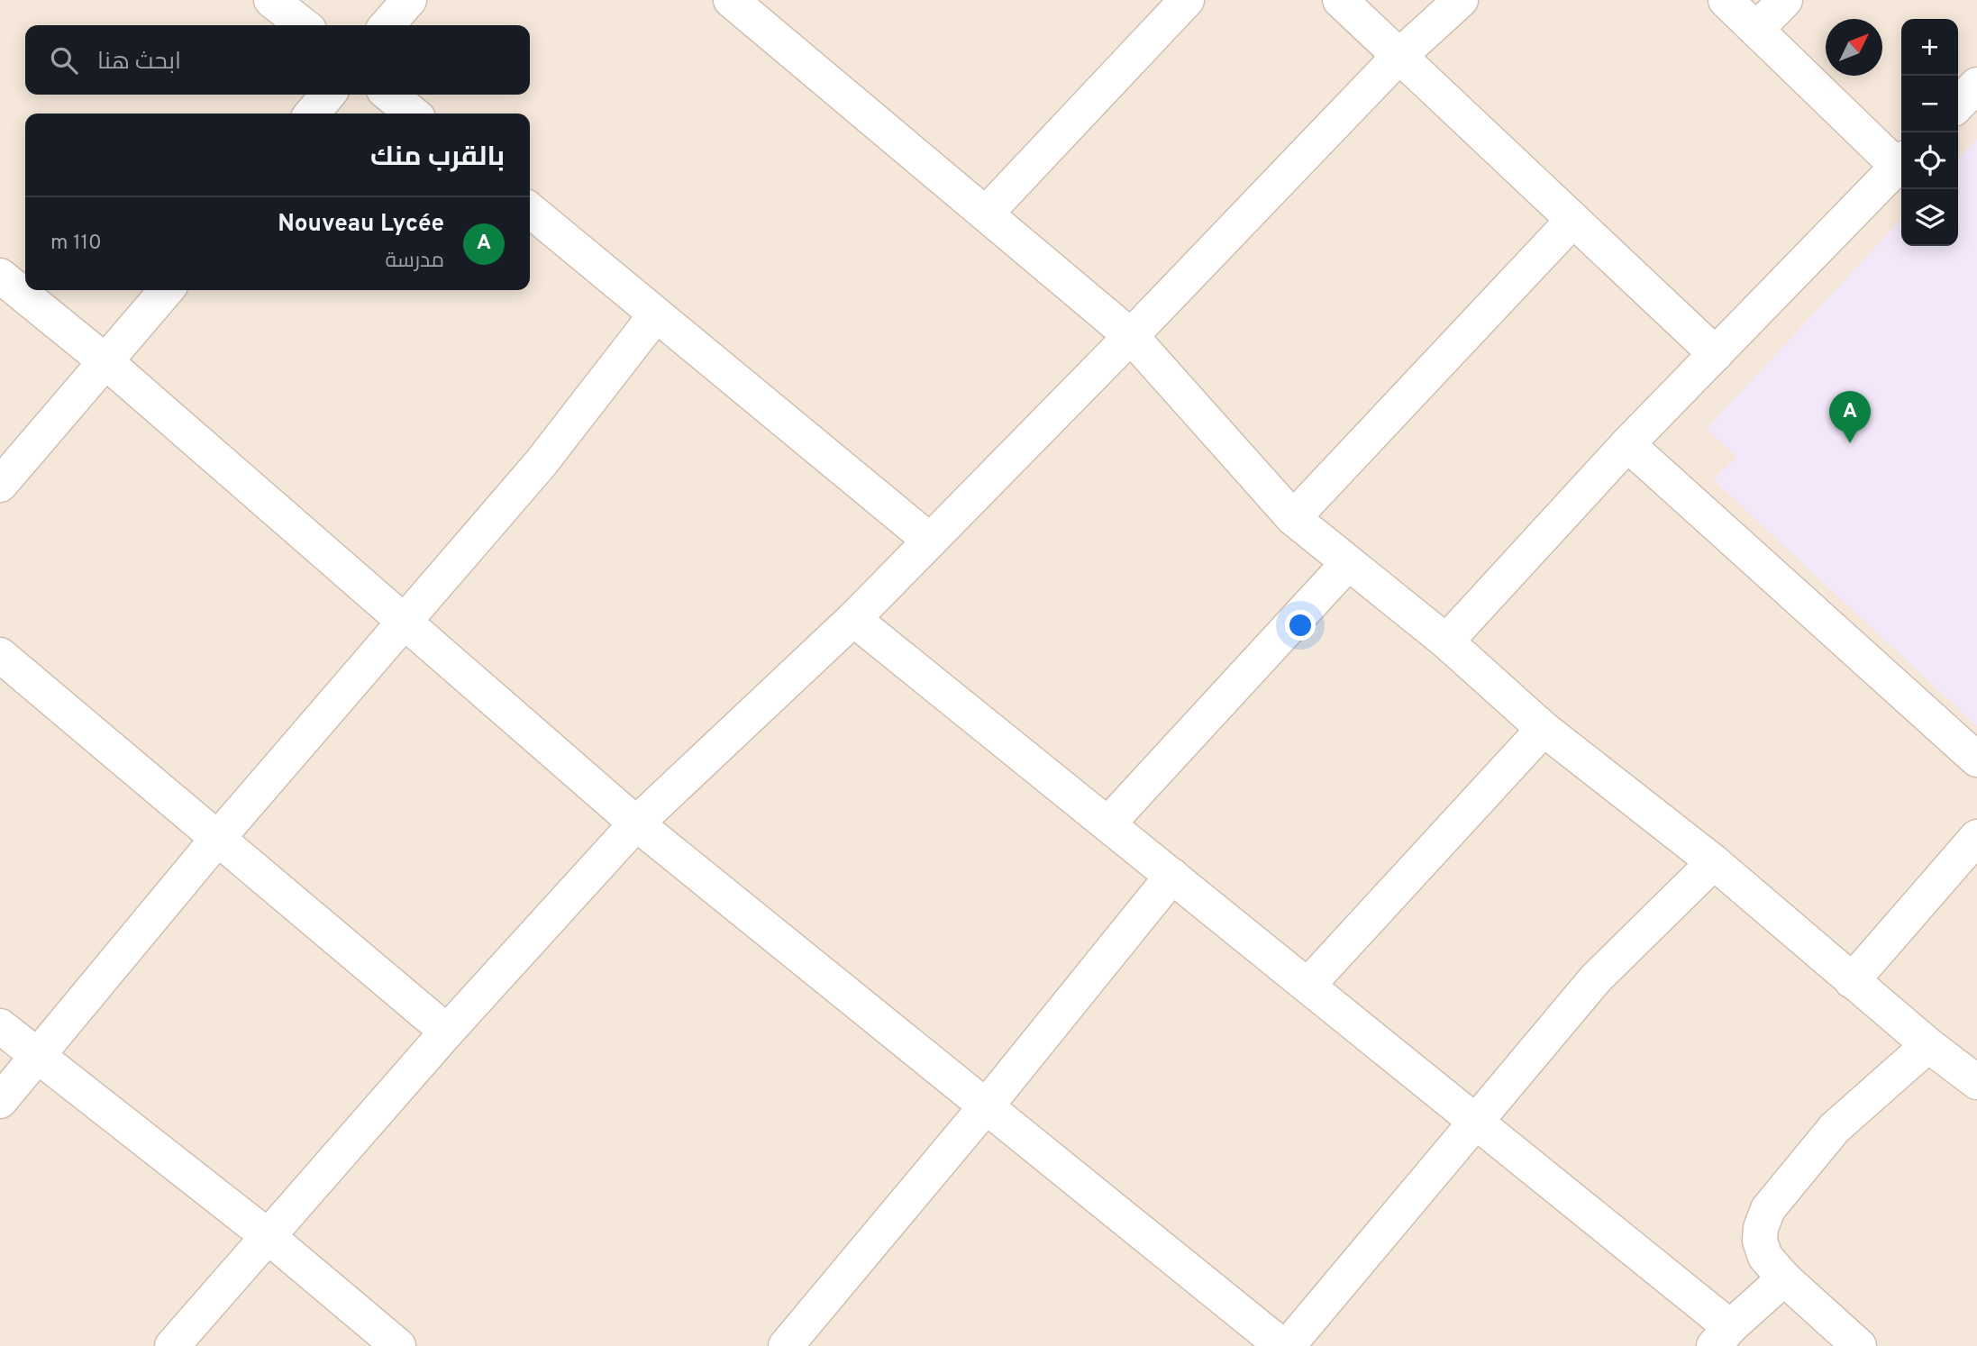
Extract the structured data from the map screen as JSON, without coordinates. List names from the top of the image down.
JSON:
{
  "north": "top right",
  "page": {
    "map_buttons": ["+", "−"],
    "search": "ابحث هنا",
    "heading": "بالقرب منك",
    "list": [
      {
        "mark": "A",
        "name": "Nouveau Lycée",
        "note": "مدرسة",
        "value": "110 m"
      }
    ],
    "pins": "A"
  }
}
